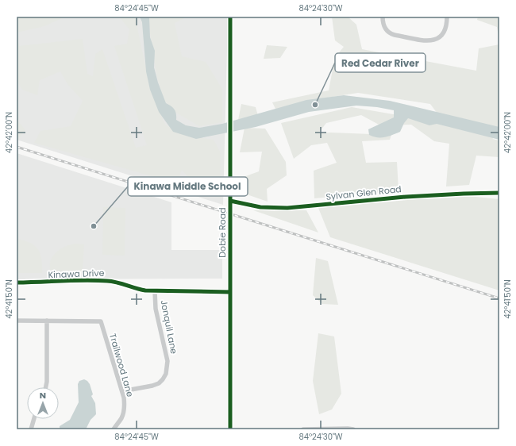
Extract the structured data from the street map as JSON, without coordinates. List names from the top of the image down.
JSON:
{
  "streets": {
    "street": [
      "Sylvan Glen Road",
      "Dobie Road",
      "Kinawa Drive",
      "Jonquil Lane",
      "Trailwood Lane"
    ]
  },
  "crossings": [
    ["Sylvan Glen Road", "Dobie Road"],
    ["Dobie Road", "Kinawa Drive"],
    ["Kinawa Drive", "Jonquil Lane"],
    ["Jonquil Lane", "Trailwood Lane"]
  ],
  "places": ["Red Cedar River", "Kinawa Middle School"],
  "north": "top",
  "coordinates": [
    "84°24'45\"W",
    "84°24'30\"W",
    "42°42'00\"N",
    "42°41'50\"N"
  ]
}
